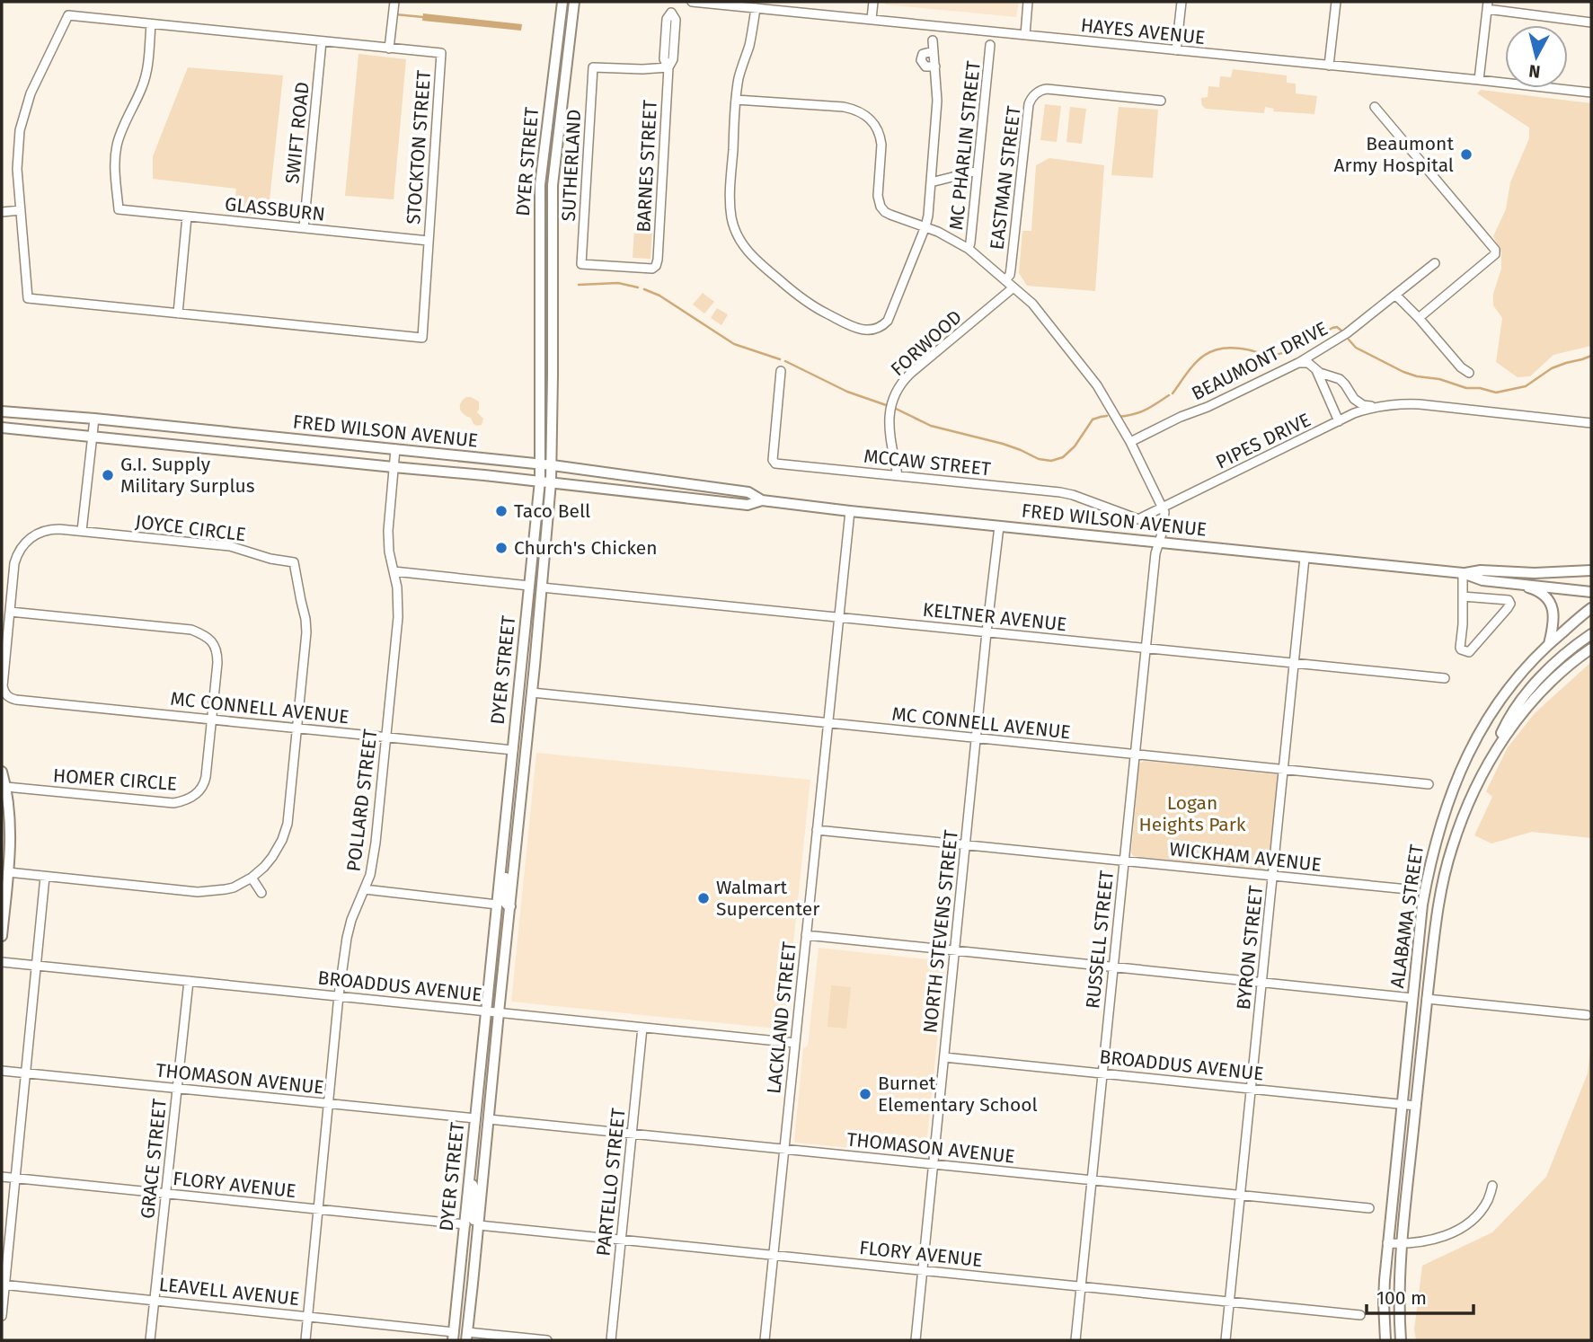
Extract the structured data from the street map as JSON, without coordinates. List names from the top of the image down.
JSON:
{
  "streets": {
    "main road": ["DYER STREET", "FRED WILSON AVENUE", "ALABAMA STREET"],
    "street": [
      "HAYES AVENUE",
      "SWIFT ROAD",
      "MC PHARLIN STREET",
      "STOCKTON STREET",
      "SUTHERLAND",
      "BARNES STREET",
      "EASTMAN STREET",
      "GLASSBURN",
      "FORWOOD",
      "BEAUMONT DRIVE",
      "PIPES DRIVE",
      "MCCAW STREET",
      "JOYCE CIRCLE",
      "KELTNER AVENUE",
      "MC CONNELL AVENUE",
      "HOMER CIRCLE",
      "POLLARD STREET",
      "WICKHAM AVENUE",
      "NORTH STEVENS STREET",
      "RUSSELL STREET",
      "BYRON STREET",
      "BROADDUS AVENUE",
      "LACKLAND STREET",
      "THOMASON AVENUE",
      "GRACE STREET",
      "PARTELLO STREET",
      "FLORY AVENUE",
      "LEAVELL AVENUE"
    ]
  },
  "crossings": [
    ["SWIFT ROAD", "STOCKTON STREET"],
    ["SWIFT ROAD", "GLASSBURN"],
    ["STOCKTON STREET", "GLASSBURN"],
    ["DYER STREET", "FRED WILSON AVENUE"],
    ["DYER STREET", "KELTNER AVENUE"],
    ["DYER STREET", "MC CONNELL AVENUE"],
    ["DYER STREET", "BROADDUS AVENUE"],
    ["DYER STREET", "THOMASON AVENUE"],
    ["DYER STREET", "FLORY AVENUE"],
    ["DYER STREET", "LEAVELL AVENUE"],
    ["SUTHERLAND", "BARNES STREET"],
    ["FORWOOD", "MCCAW STREET"],
    ["BEAUMONT DRIVE", "PIPES DRIVE"],
    ["FRED WILSON AVENUE", "POLLARD STREET"],
    ["FRED WILSON AVENUE", "NORTH STEVENS STREET"],
    ["FRED WILSON AVENUE", "RUSSELL STREET"],
    ["FRED WILSON AVENUE", "BYRON STREET"],
    ["FRED WILSON AVENUE", "LACKLAND STREET"],
    ["PIPES DRIVE", "MCCAW STREET"],
    ["PIPES DRIVE", "RUSSELL STREET"],
    ["MCCAW STREET", "RUSSELL STREET"],
    ["JOYCE CIRCLE", "MC CONNELL AVENUE"],
    ["JOYCE CIRCLE", "HOMER CIRCLE"],
    ["KELTNER AVENUE", "NORTH STEVENS STREET"],
    ["KELTNER AVENUE", "RUSSELL STREET"],
    ["KELTNER AVENUE", "BYRON STREET"],
    ["KELTNER AVENUE", "LACKLAND STREET"],
    ["MC CONNELL AVENUE", "HOMER CIRCLE"],
    ["MC CONNELL AVENUE", "POLLARD STREET"],
    ["MC CONNELL AVENUE", "NORTH STEVENS STREET"],
    ["MC CONNELL AVENUE", "RUSSELL STREET"],
    ["MC CONNELL AVENUE", "BYRON STREET"],
    ["MC CONNELL AVENUE", "LACKLAND STREET"],
    ["POLLARD STREET", "BROADDUS AVENUE"],
    ["POLLARD STREET", "THOMASON AVENUE"],
    ["POLLARD STREET", "FLORY AVENUE"],
    ["POLLARD STREET", "LEAVELL AVENUE"],
    ["WICKHAM AVENUE", "NORTH STEVENS STREET"],
    ["WICKHAM AVENUE", "RUSSELL STREET"],
    ["WICKHAM AVENUE", "BYRON STREET"],
    ["WICKHAM AVENUE", "LACKLAND STREET"],
    ["ALABAMA STREET", "BROADDUS AVENUE"],
    ["NORTH STEVENS STREET", "BROADDUS AVENUE"],
    ["NORTH STEVENS STREET", "THOMASON AVENUE"],
    ["NORTH STEVENS STREET", "FLORY AVENUE"],
    ["RUSSELL STREET", "BROADDUS AVENUE"],
    ["RUSSELL STREET", "THOMASON AVENUE"],
    ["RUSSELL STREET", "FLORY AVENUE"],
    ["BYRON STREET", "BROADDUS AVENUE"],
    ["BYRON STREET", "THOMASON AVENUE"],
    ["BYRON STREET", "FLORY AVENUE"],
    ["BROADDUS AVENUE", "LACKLAND STREET"],
    ["BROADDUS AVENUE", "GRACE STREET"],
    ["BROADDUS AVENUE", "PARTELLO STREET"],
    ["LACKLAND STREET", "THOMASON AVENUE"],
    ["LACKLAND STREET", "FLORY AVENUE"],
    ["THOMASON AVENUE", "GRACE STREET"],
    ["THOMASON AVENUE", "PARTELLO STREET"],
    ["GRACE STREET", "FLORY AVENUE"],
    ["GRACE STREET", "LEAVELL AVENUE"],
    ["PARTELLO STREET", "FLORY AVENUE"]
  ],
  "parks": ["Logan Heights Park"],
  "places": [
    "Beaumont Army Hospital",
    "G.I. Supply Military Surplus",
    "Taco Bell",
    "Church's Chicken",
    "Walmart Supercenter",
    "Burnet Elementary School"
  ],
  "scale_bar": "100 m",
  "north": "bottom"
}
